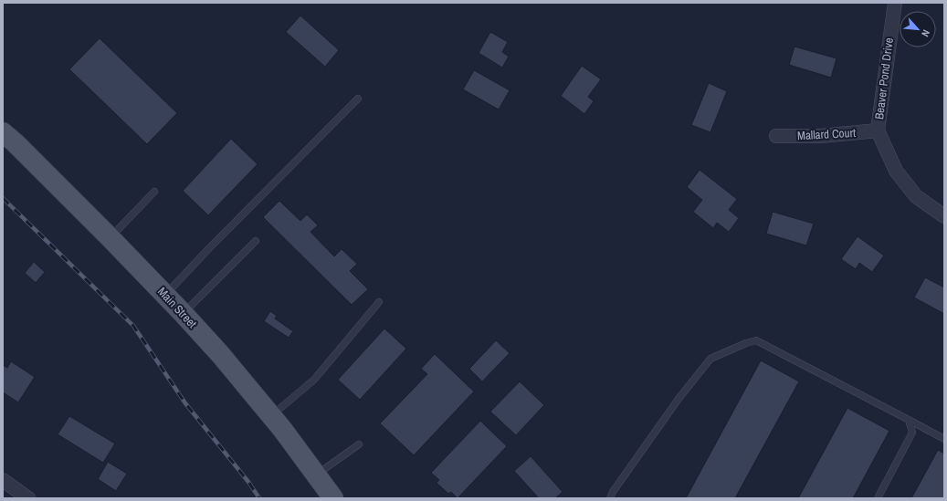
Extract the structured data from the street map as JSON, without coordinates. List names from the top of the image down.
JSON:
{
  "streets": {
    "main road": ["Main Street"],
    "street": ["Beaver Pond Drive", "Mallard Court"]
  },
  "crossings": [
    ["Beaver Pond Drive", "Mallard Court"]
  ],
  "north": "bottom right"
}
